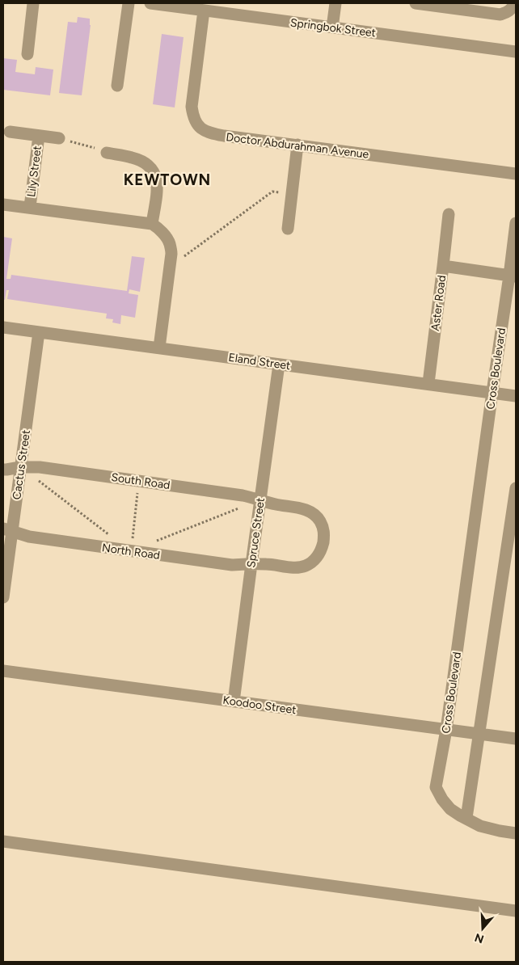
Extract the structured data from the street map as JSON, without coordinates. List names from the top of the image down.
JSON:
{
  "streets": {
    "street": [
      "Springbok Street",
      "Doctor Abdurahman Avenue",
      "Lily Street",
      "Aster Road",
      "Eland Street",
      "Cross Boulevard",
      "Cactus Street",
      "South Road",
      "Spruce Street",
      "North Road",
      "Koodoo Street"
    ]
  },
  "crossings": [
    ["Springbok Street", "Doctor Abdurahman Avenue"],
    ["Aster Road", "Eland Street"],
    ["Aster Road", "Cross Boulevard"],
    ["Eland Street", "Cross Boulevard"],
    ["Eland Street", "Cactus Street"],
    ["Eland Street", "Spruce Street"],
    ["Cross Boulevard", "Koodoo Street"],
    ["Cactus Street", "South Road"],
    ["Cactus Street", "North Road"],
    ["South Road", "Spruce Street"],
    ["South Road", "North Road"],
    ["Spruce Street", "North Road"],
    ["Spruce Street", "Koodoo Street"]
  ],
  "districts": ["KEWTOWN"],
  "north": "bottom"
}
